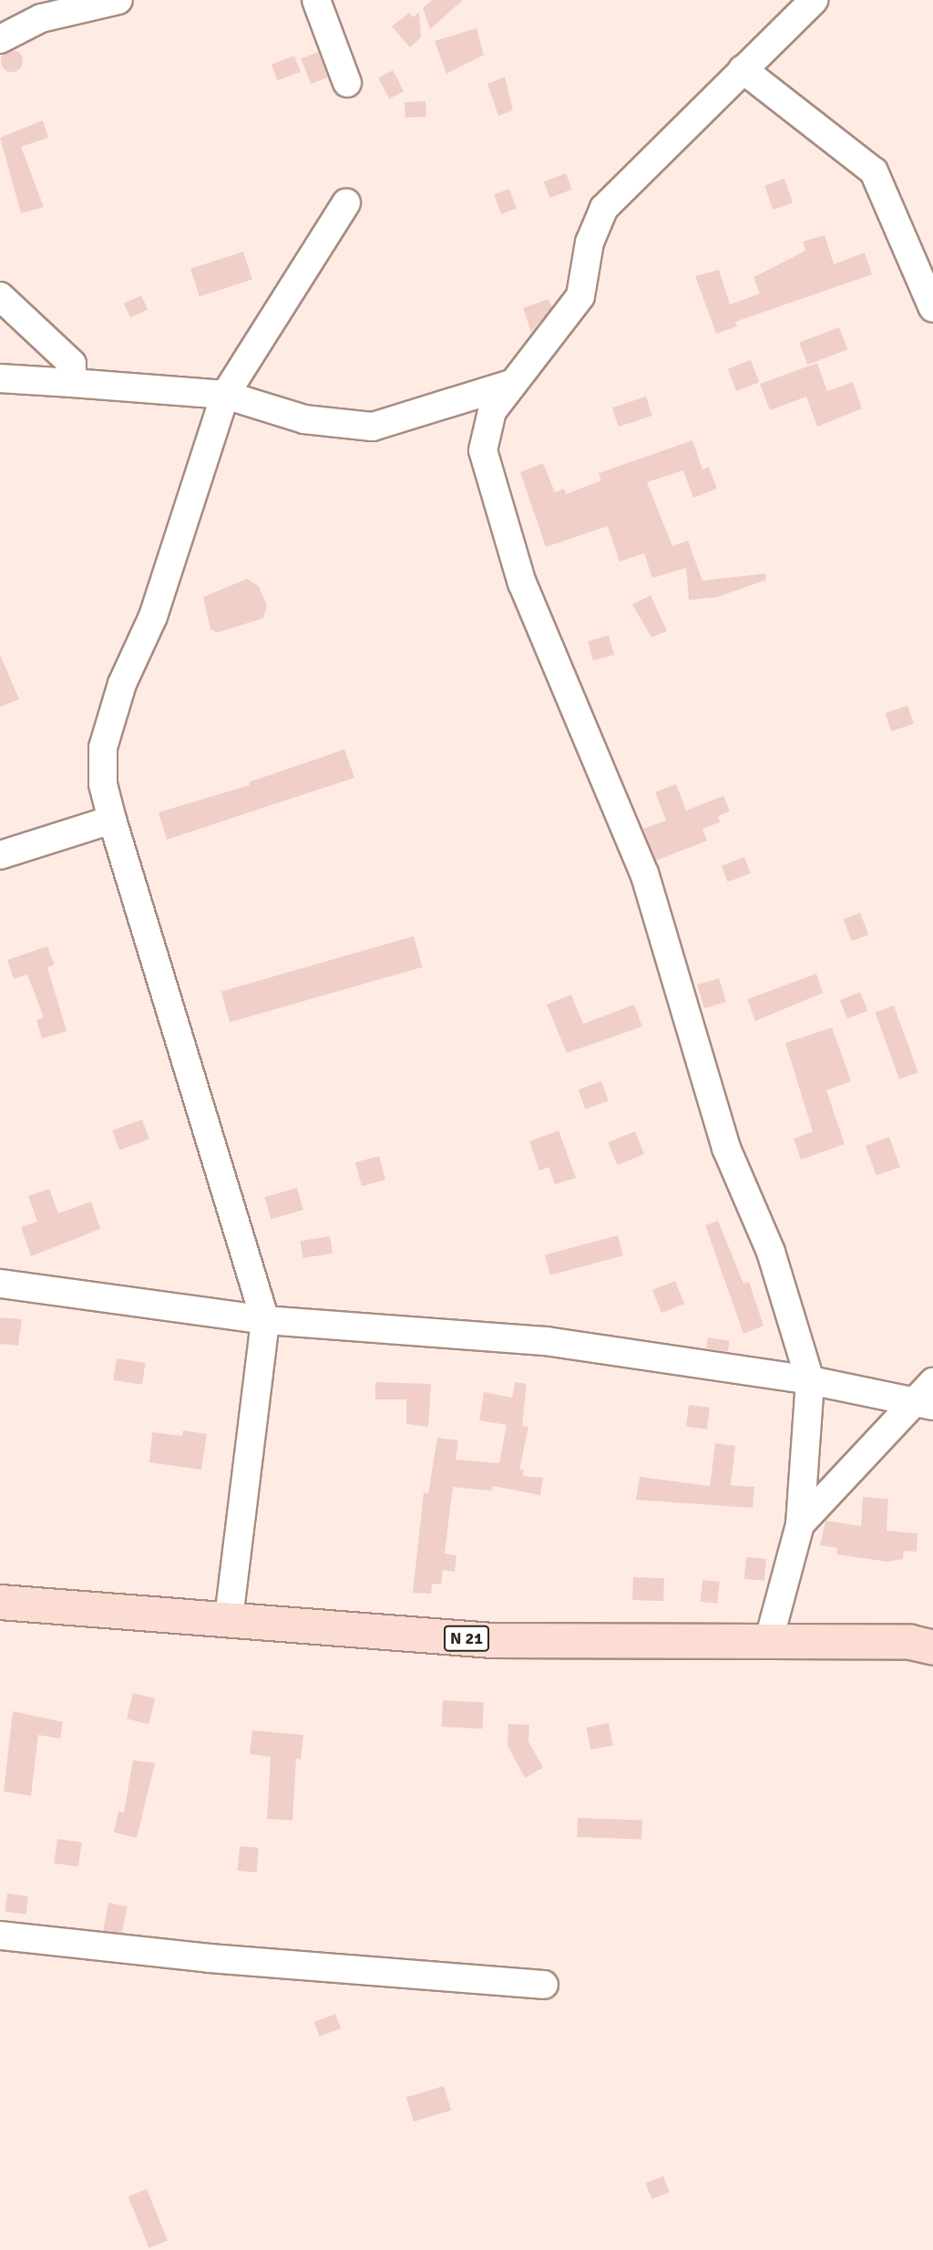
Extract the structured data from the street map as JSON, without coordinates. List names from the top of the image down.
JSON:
{
  "streets": {
    "main road": ["N 21"]
  }
}
